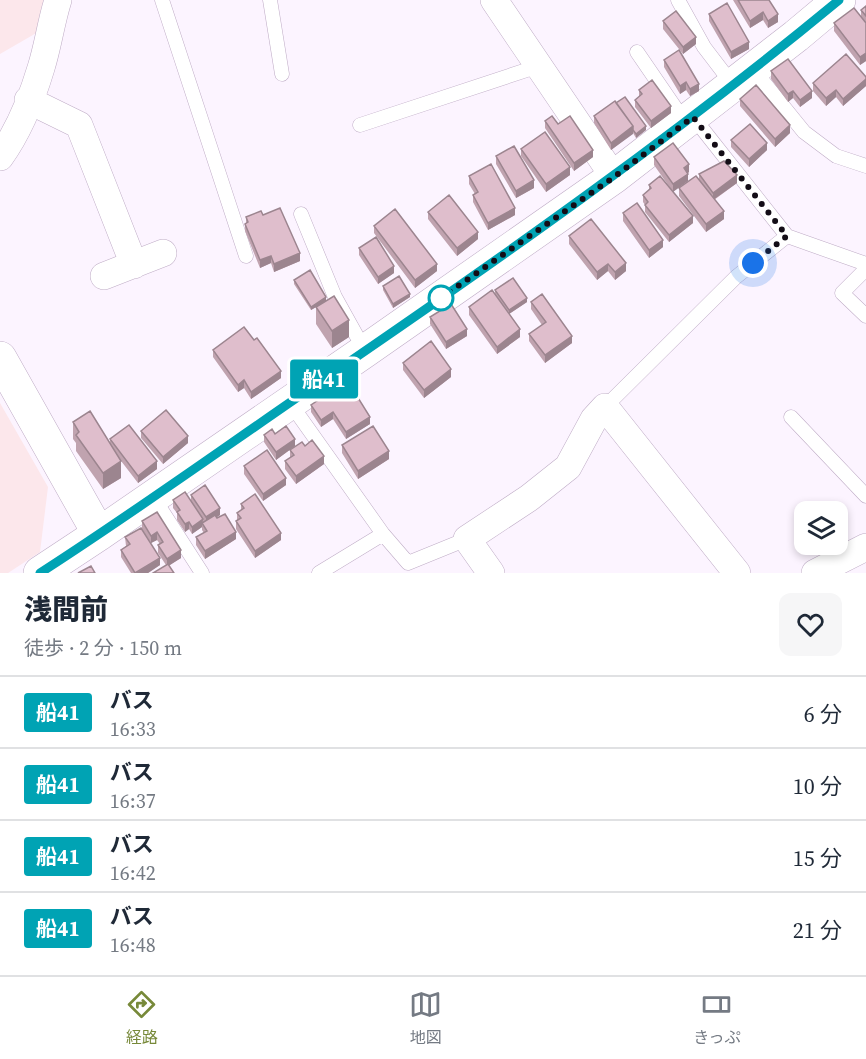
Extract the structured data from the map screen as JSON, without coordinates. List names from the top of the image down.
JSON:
{
  "lines": ["bus line 船41"],
  "page": {
    "on_map": "船41",
    "heading": ["浅間前", "徒歩 · 2 分 · 150 m"],
    "list": [
      {
        "mark": "船41",
        "name": "バス",
        "note": "16:33",
        "value": "6 分"
      },
      {
        "mark": "船41",
        "name": "バス",
        "note": "16:37",
        "value": "10 分"
      },
      {
        "mark": "船41",
        "name": "バス",
        "note": "16:42",
        "value": "15 分"
      },
      {
        "mark": "船41",
        "name": "バス",
        "note": "16:48",
        "value": "21 分"
      }
    ],
    "tabs": ["経路", "地図", "きっぷ"]
  }
}
